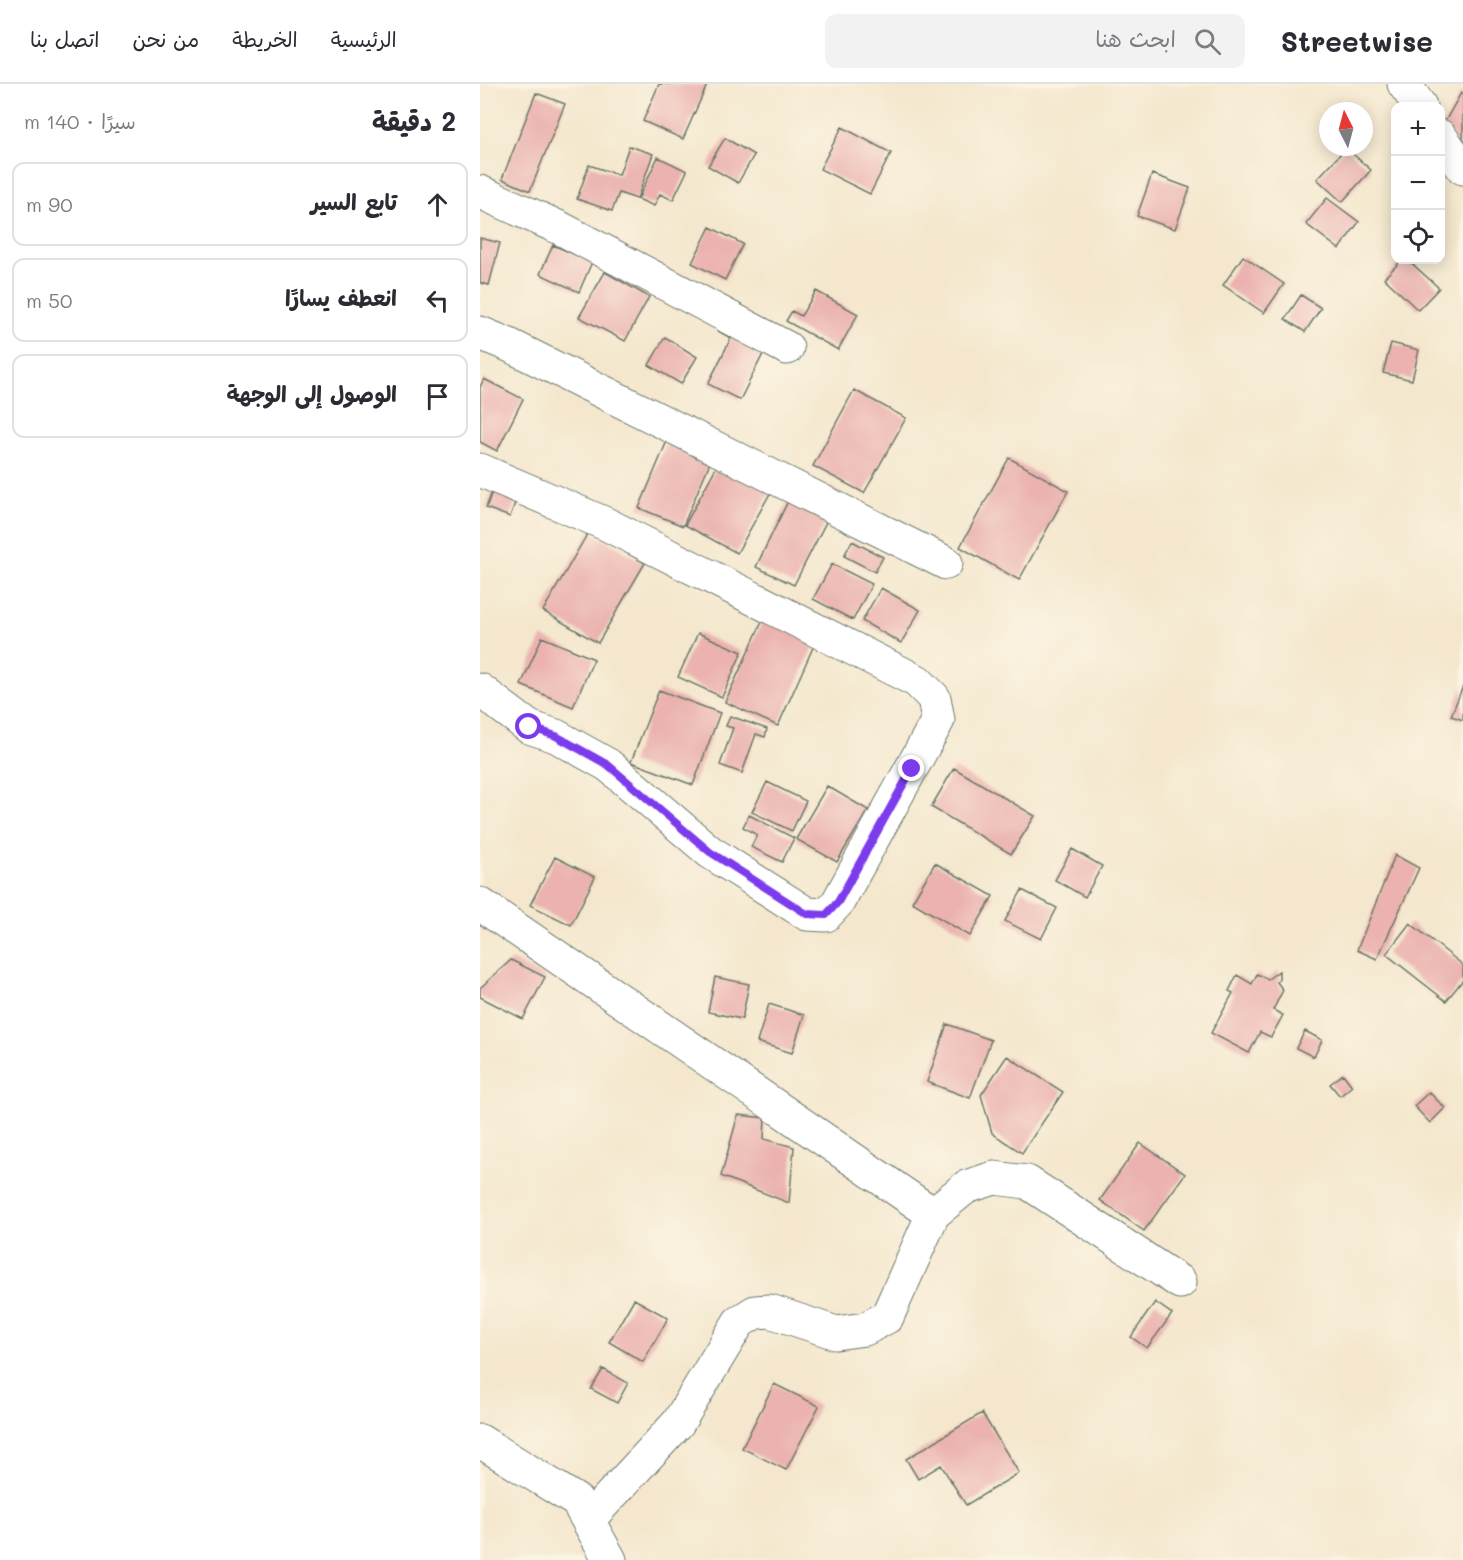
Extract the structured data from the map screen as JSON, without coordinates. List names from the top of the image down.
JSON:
{
  "north": "top",
  "page": {
    "header": "Streetwise",
    "search": "ابحث هنا",
    "nav": [
      "الرئيسية",
      "الخريطة",
      "من نحن",
      "اتصل بنا"
    ],
    "heading": ["2 دقيقة", "سيرًا · 140 m"],
    "map_buttons": ["+", "−"],
    "list": [
      ["تابع السير", "90 m"],
      ["انعطف يسارًا", "50 m"],
      "الوصول إلى الوجهة"
    ]
  }
}
